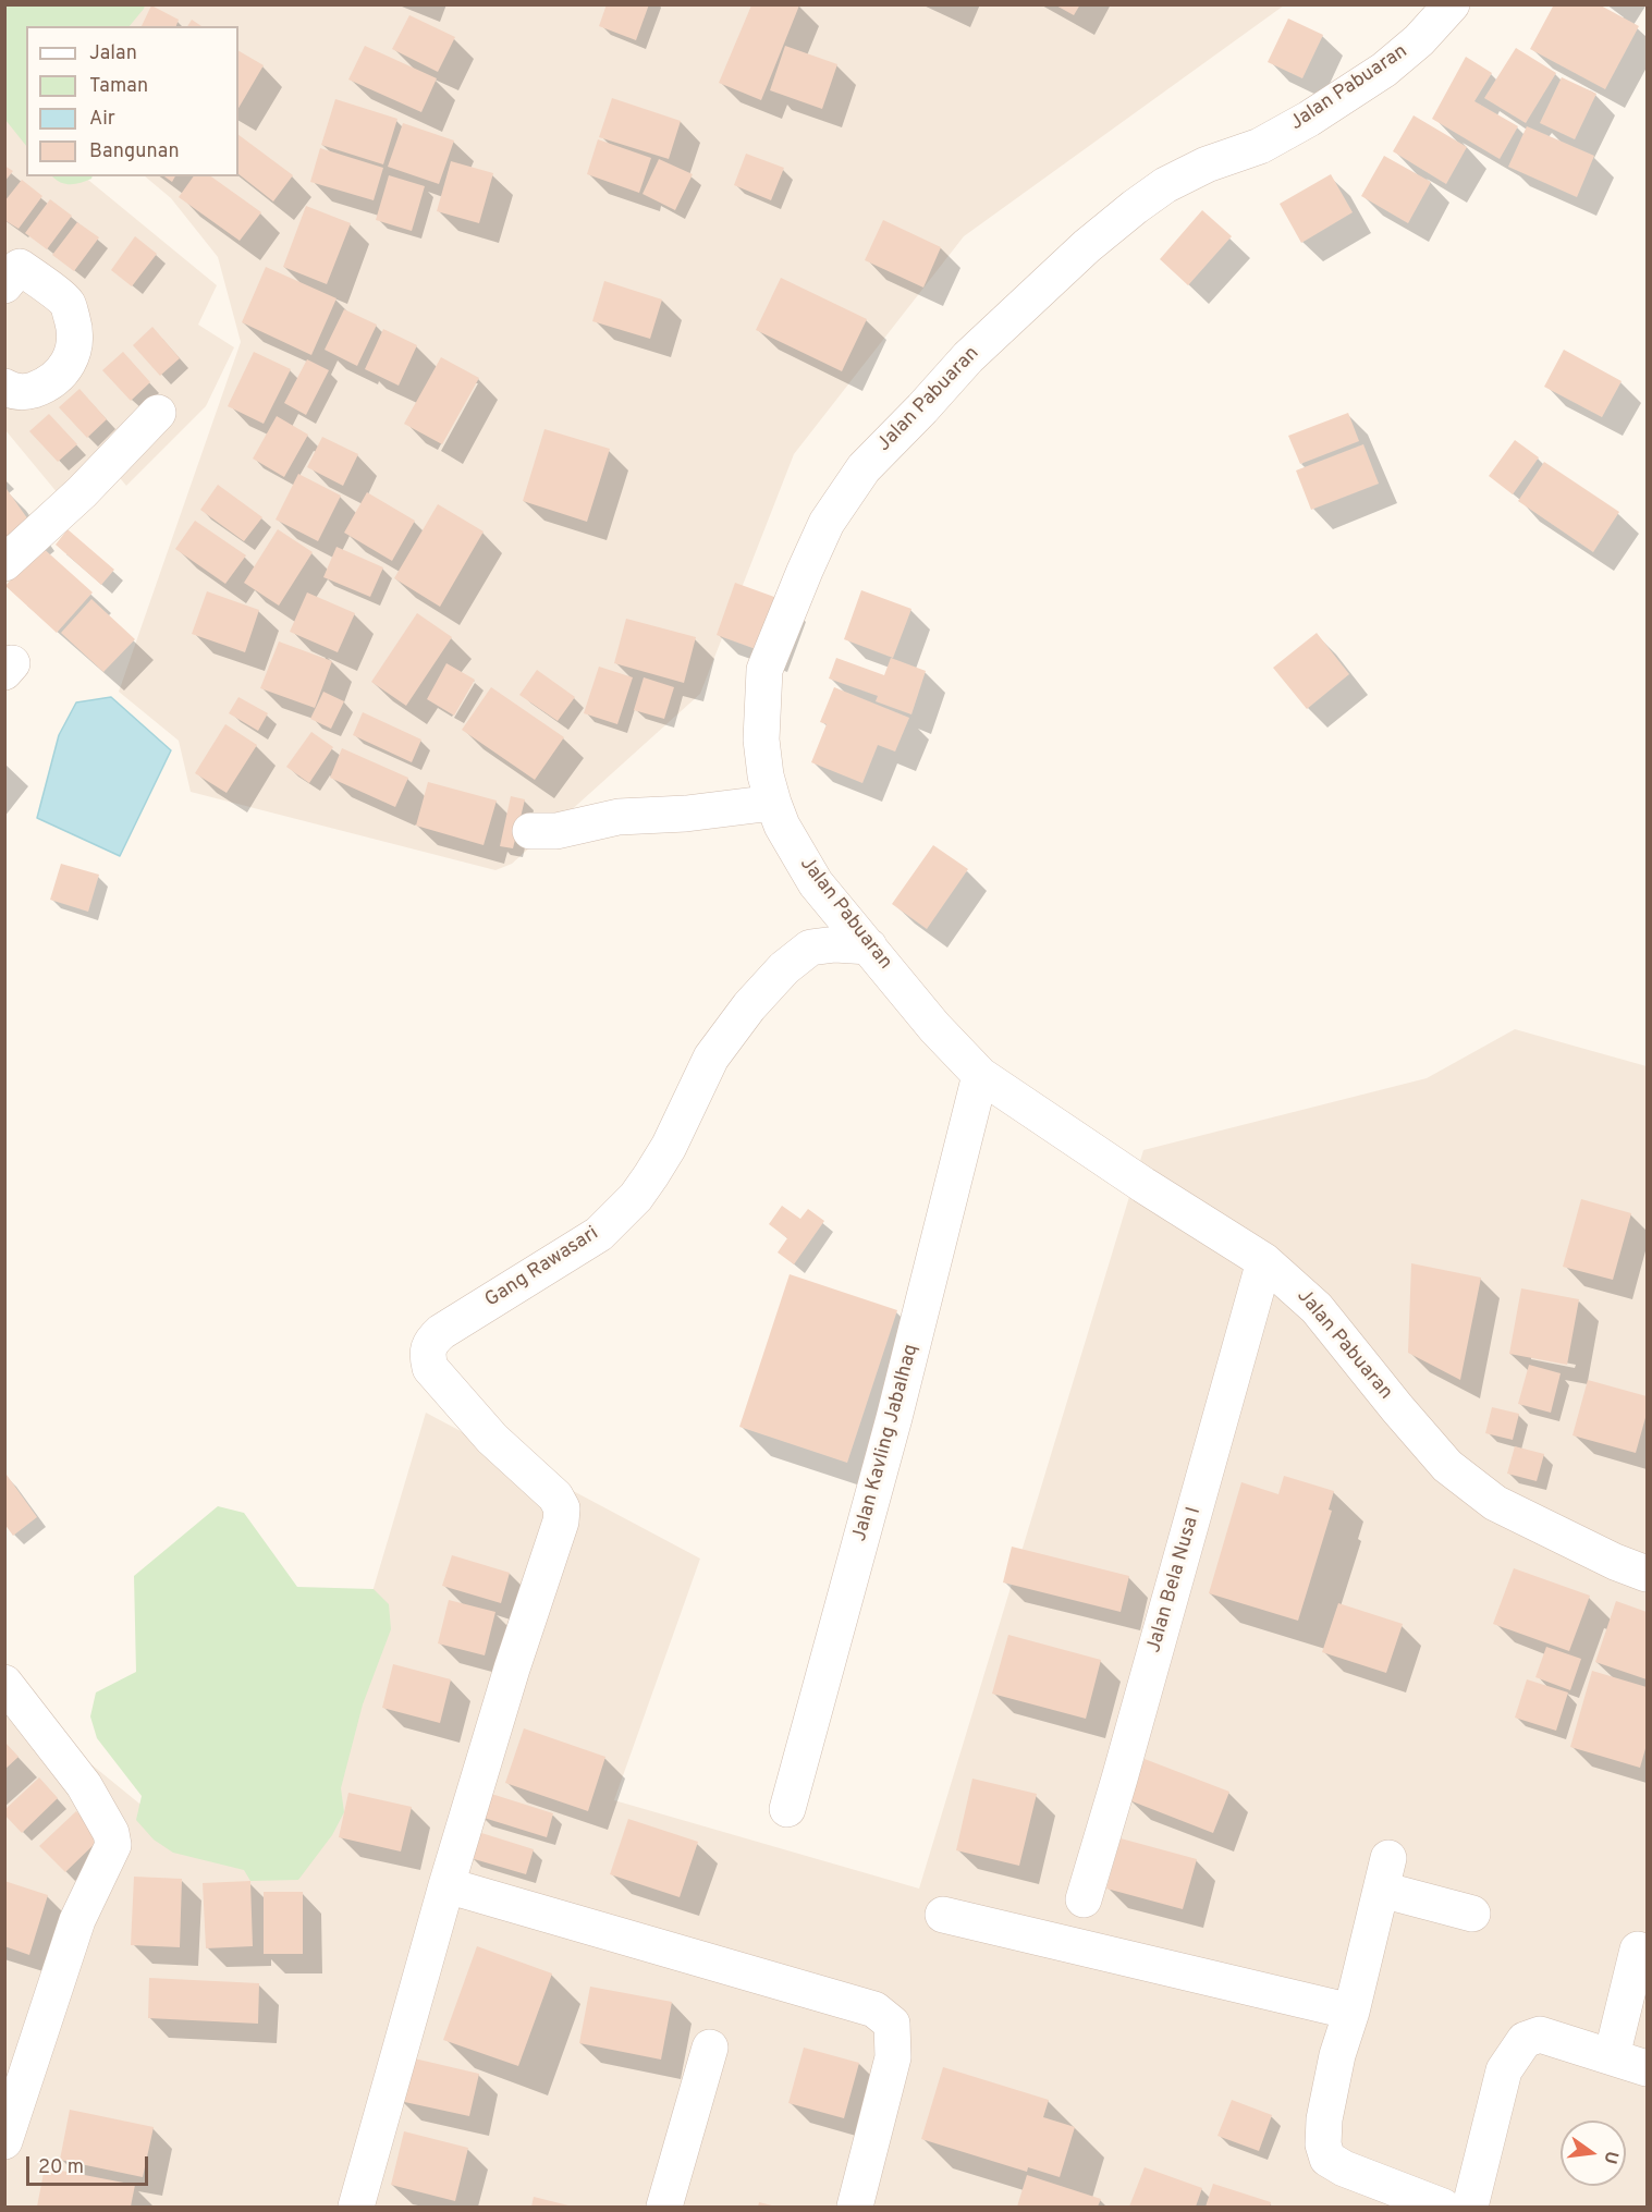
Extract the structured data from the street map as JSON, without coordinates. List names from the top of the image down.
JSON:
{
  "streets": {
    "street": [
      "Jalan Pabuaran",
      "Gang Rawasari",
      "Jalan Kavling Jabalhaq",
      "Jalan Bela Nusa I"
    ]
  },
  "crossings": [
    ["Jalan Pabuaran", "Gang Rawasari"],
    ["Jalan Pabuaran", "Jalan Kavling Jabalhaq"],
    ["Jalan Pabuaran", "Jalan Bela Nusa I"]
  ],
  "legend": [
    "Jalan",
    "Taman",
    "Air",
    "Bangunan"
  ],
  "scale_bar": "20 m",
  "north": "right"
}
